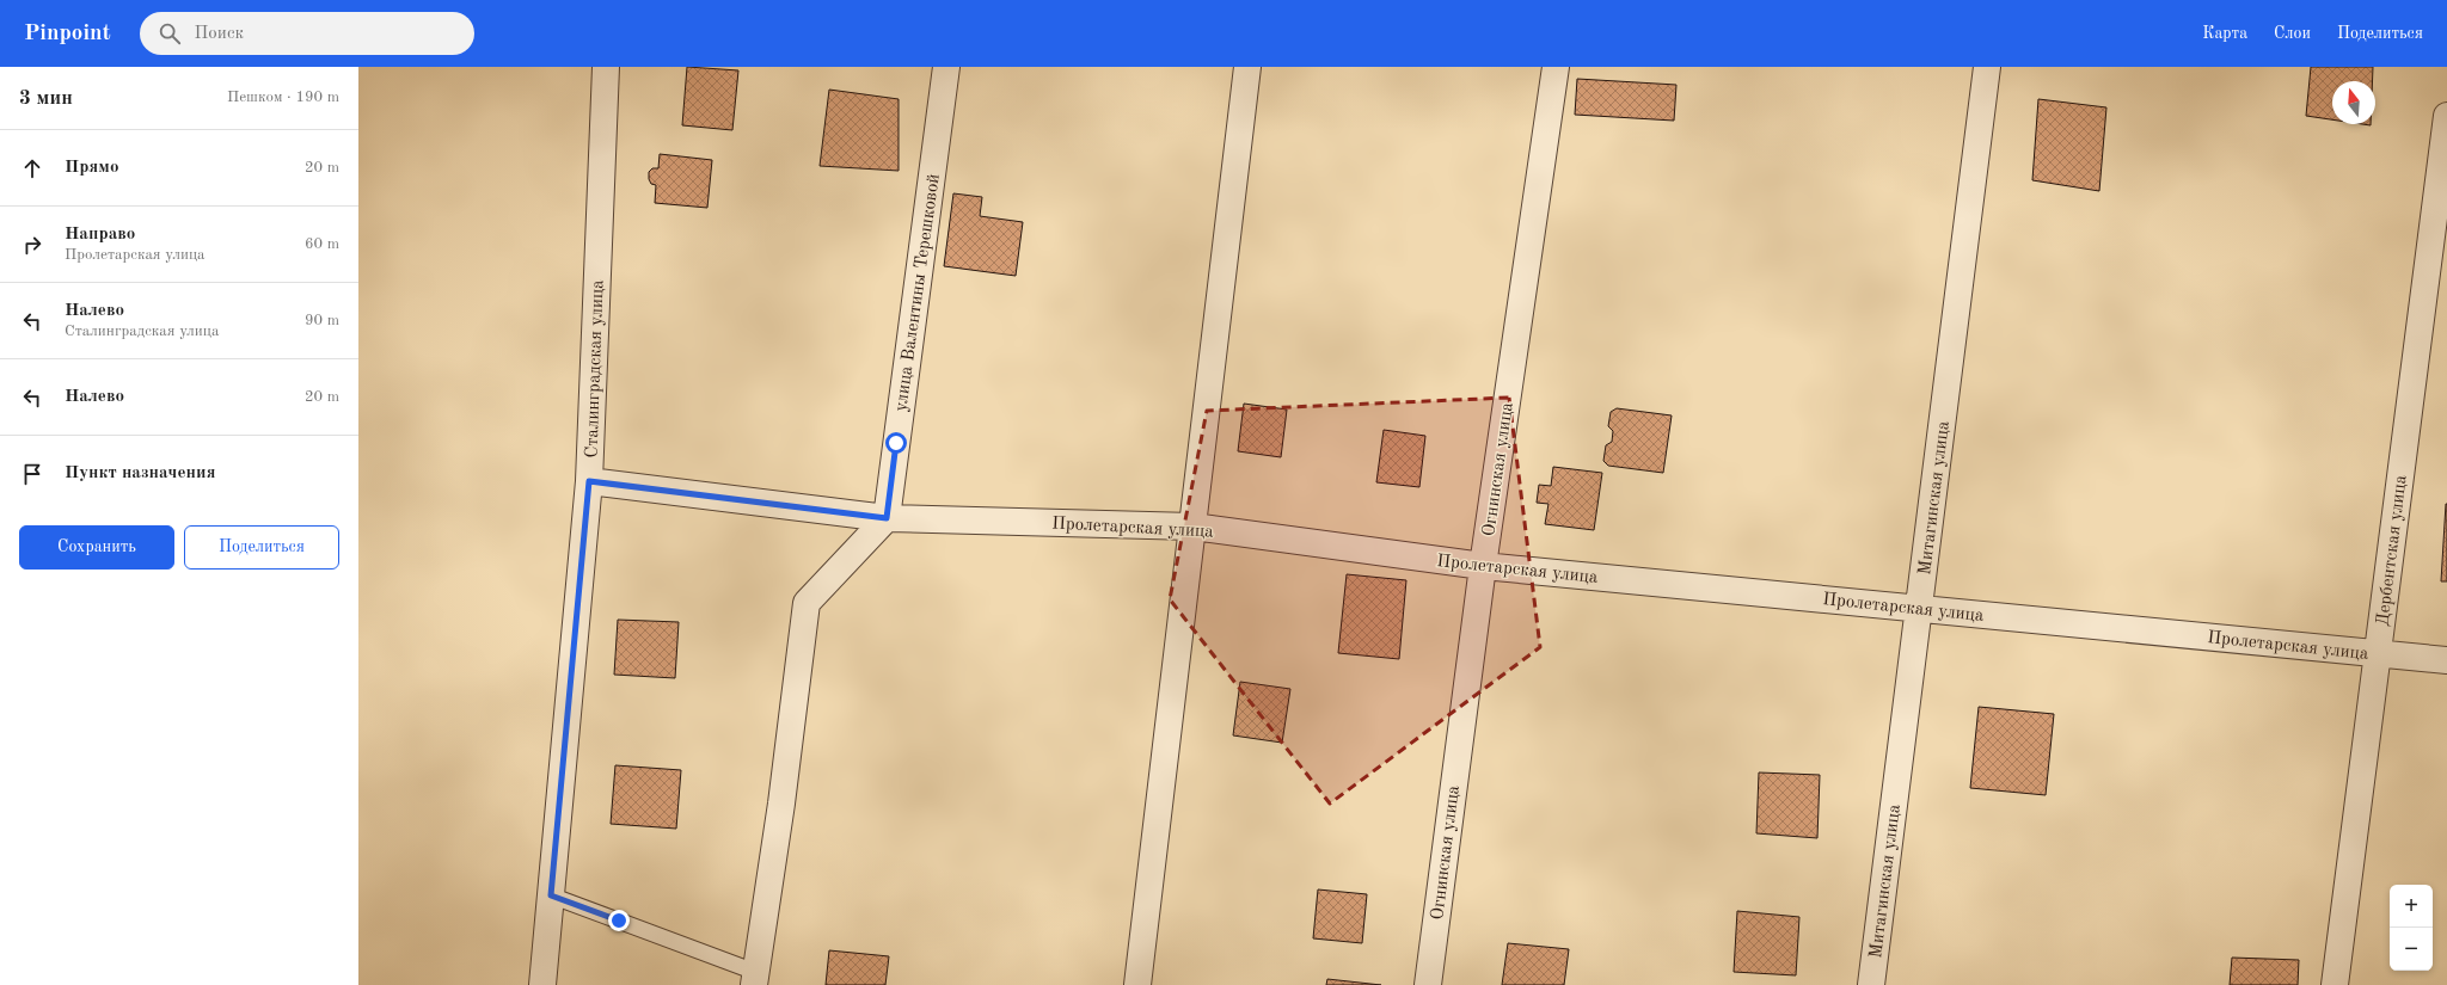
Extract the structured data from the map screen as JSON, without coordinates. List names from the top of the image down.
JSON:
{
  "streets": {
    "street": [
      "улица Валентины Терешковой",
      "Сталинградская улица",
      "Огнинская улица",
      "Митагинская улица",
      "Пролетарская улица",
      "Дербентская улица"
    ]
  },
  "crossings": [
    ["улица Валентины Терешковой", "Пролетарская улица"],
    ["Сталинградская улица", "Пролетарская улица"],
    ["Огнинская улица", "Пролетарская улица"],
    ["Митагинская улица", "Пролетарская улица"],
    ["Пролетарская улица", "Дербентская улица"]
  ],
  "north": "top",
  "page": {
    "header": "Pinpoint",
    "search": "Поиск",
    "nav": ["Карта", "Слои", "Поделиться"],
    "heading": ["3 мин", "Пешком · 190 m"],
    "list": [
      ["Прямо", "20 m"],
      ["Направо", "Пролетарская улица", "60 m"],
      ["Налево", "Сталинградская улица", "90 m"],
      ["Налево", "20 m"],
      "Пункт назначения"
    ],
    "buttons": ["Сохранить", "Поделиться"],
    "map_buttons": ["+", "−"]
  }
}
